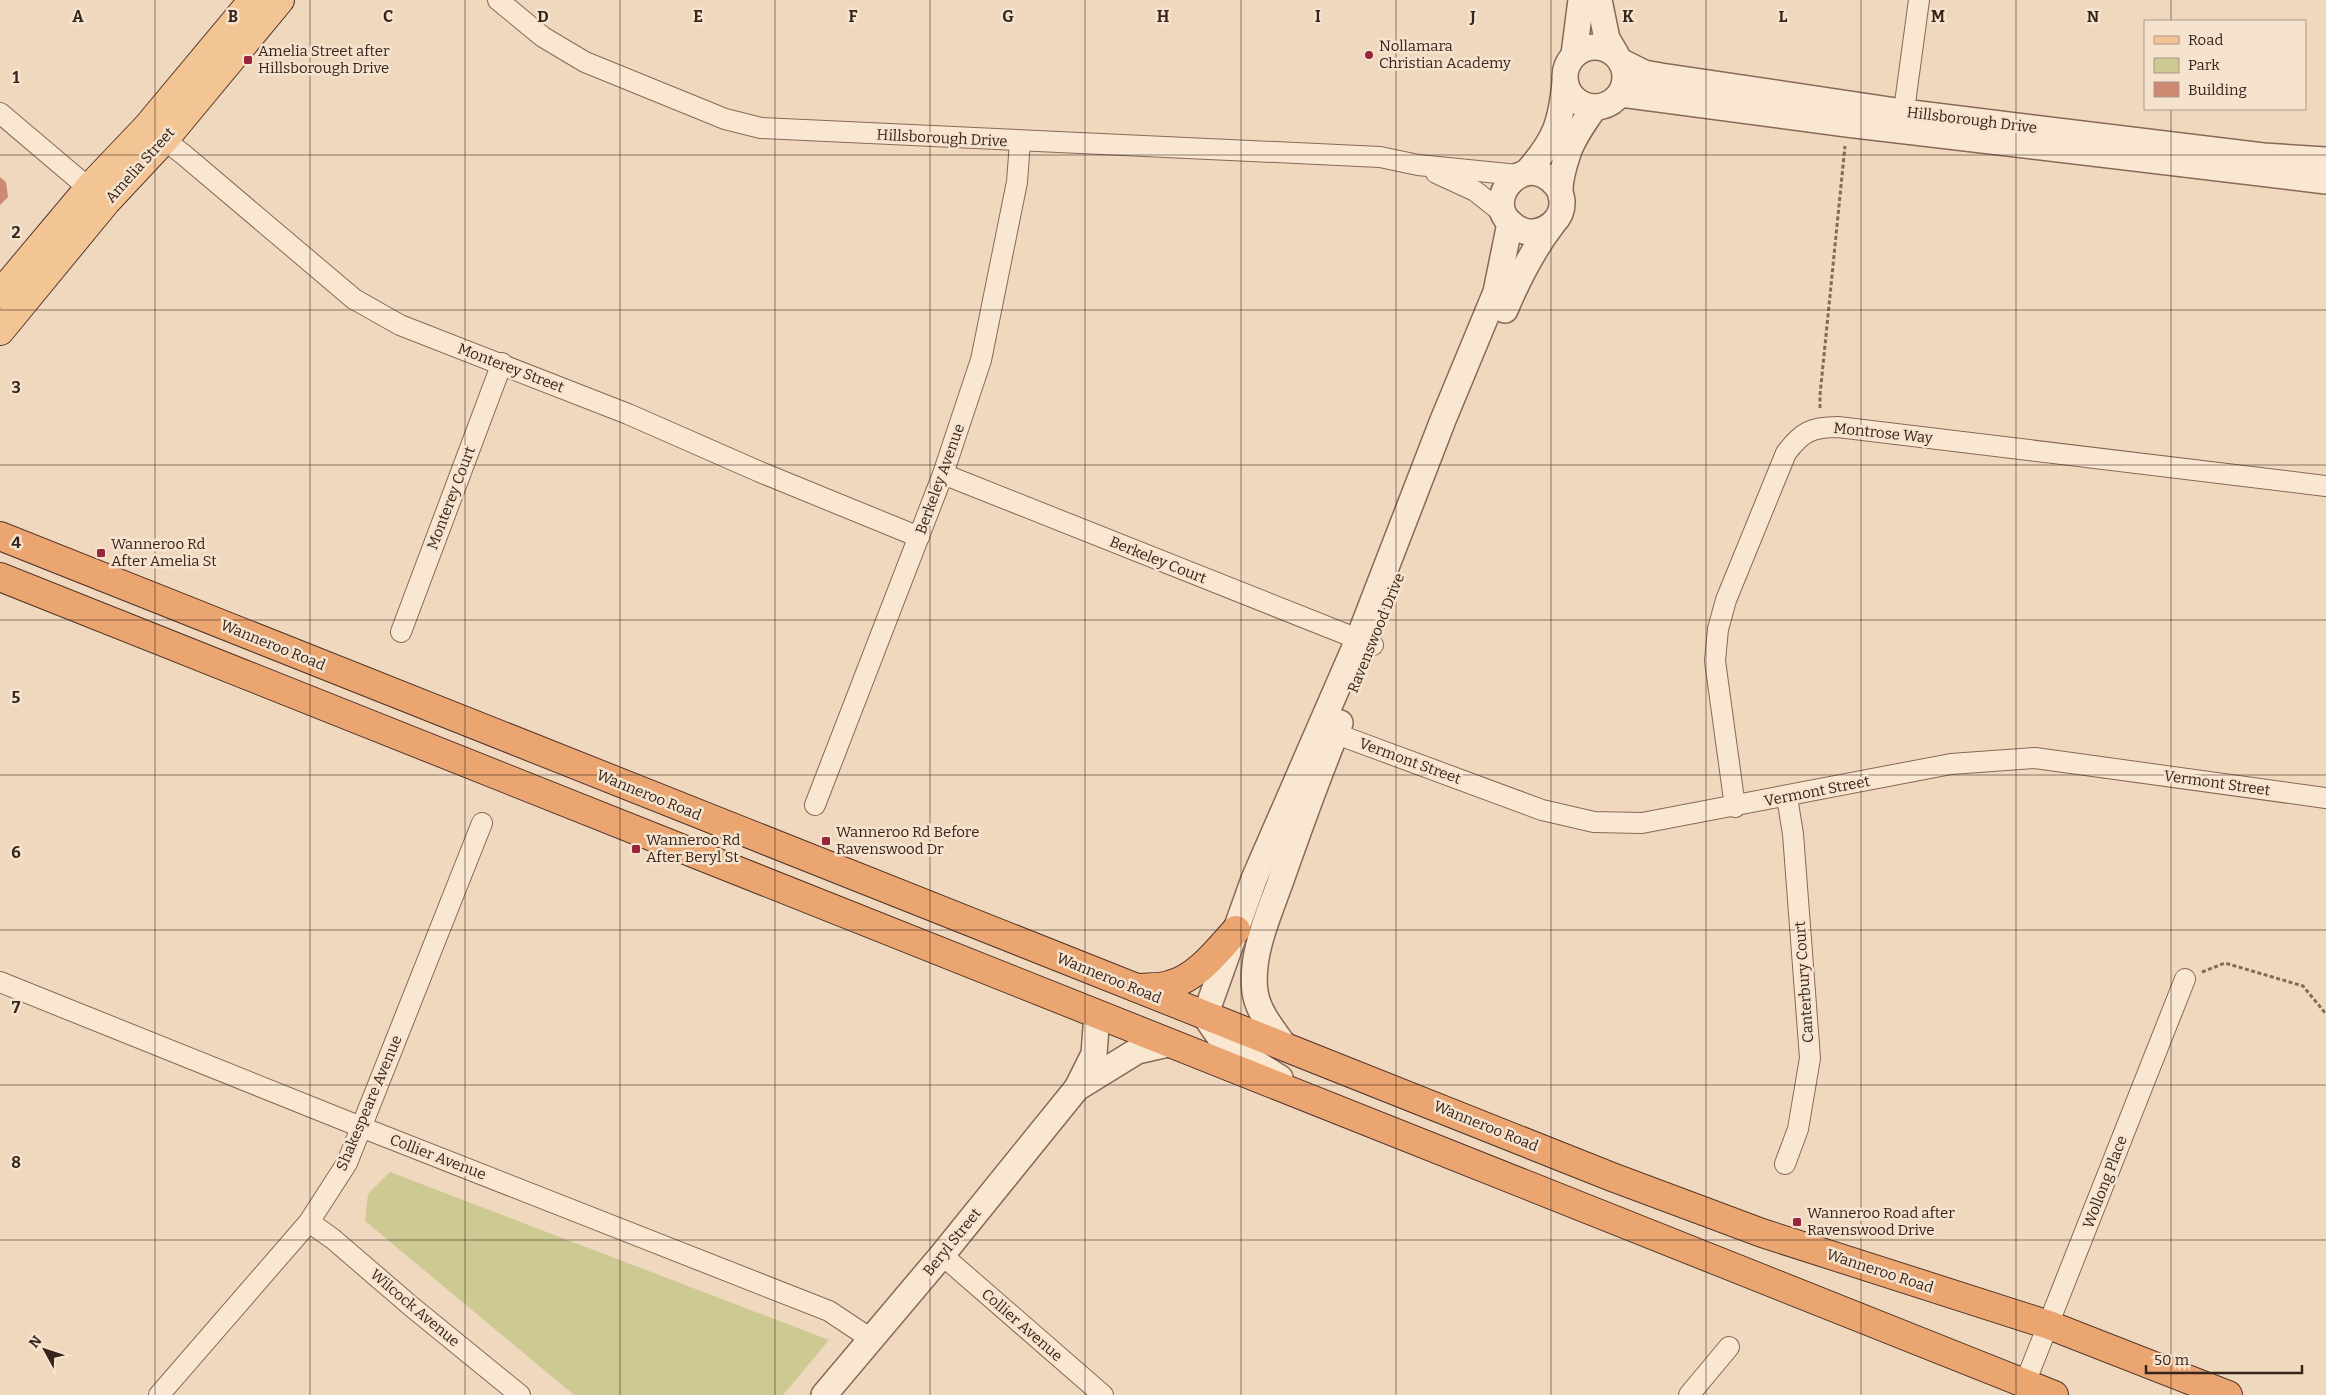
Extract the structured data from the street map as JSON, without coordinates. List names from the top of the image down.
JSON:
{
  "streets": {
    "highway": ["Wanneroo Road"],
    "main road": ["Amelia Street"],
    "street": [
      "Hillsborough Drive",
      "Monterey Street",
      "Montrose Way",
      "Berkeley Avenue",
      "Monterey Court",
      "Berkeley Court",
      "Ravenswood Drive",
      "Vermont Street",
      "Canterbury Court",
      "Shakespeare Avenue",
      "Collier Avenue",
      "Wollong Place",
      "Beryl Street",
      "Wilcock Avenue"
    ]
  },
  "crossings": [
    ["Hillsborough Drive", "Berkeley Avenue"],
    ["Hillsborough Drive", "Ravenswood Drive"],
    ["Amelia Street", "Monterey Street"],
    ["Monterey Street", "Berkeley Avenue"],
    ["Monterey Street", "Monterey Court"],
    ["Montrose Way", "Vermont Street"],
    ["Berkeley Avenue", "Berkeley Court"],
    ["Berkeley Court", "Ravenswood Drive"],
    ["Ravenswood Drive", "Wanneroo Road"],
    ["Ravenswood Drive", "Vermont Street"],
    ["Wanneroo Road", "Wollong Place"],
    ["Vermont Street", "Canterbury Court"],
    ["Shakespeare Avenue", "Collier Avenue"],
    ["Shakespeare Avenue", "Wilcock Avenue"],
    ["Collier Avenue", "Beryl Street"]
  ],
  "places": {
    "other": ["Nollamara Christian Academy"],
    "transit": [
      "Amelia Street after Hillsborough Drive",
      "Wanneroo Rd After Amelia St",
      "Wanneroo Rd Before Ravenswood Dr",
      "Wanneroo Rd After Beryl St",
      "Wanneroo Road after Ravenswood Drive"
    ]
  },
  "legend": ["Road", "Park", "Building"],
  "scale_bar": "50 m",
  "north": "top left",
  "grid": {
    "columns": [
      "A",
      "B",
      "C",
      "D",
      "E",
      "F",
      "G",
      "H",
      "I",
      "J",
      "K",
      "L",
      "M",
      "N"
    ],
    "rows": [
      "1",
      "2",
      "3",
      "4",
      "5",
      "6",
      "7",
      "8"
    ]
  }
}
